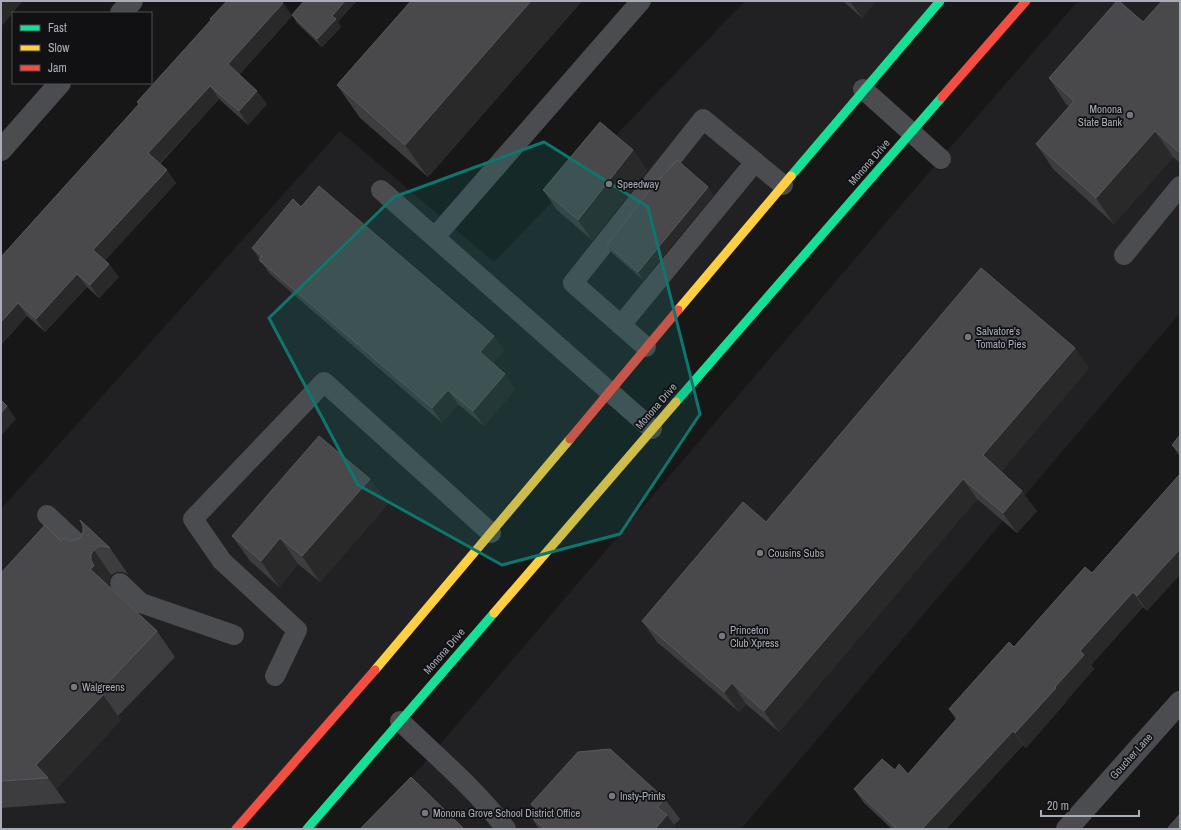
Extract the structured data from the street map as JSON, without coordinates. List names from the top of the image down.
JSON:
{
  "streets": {
    "street": ["Monona Drive", "Goucher Lane"]
  },
  "places": [
    "Monona State Bank",
    "Speedway",
    "Salvatore's Tomato Pies",
    "Cousins Subs",
    "Princeton Club Xpress",
    "Walgreens",
    "Insty-Prints",
    "Monona Grove School District Office"
  ],
  "legend": ["Fast", "Slow", "Jam"],
  "scale_bar": "20 m"
}
